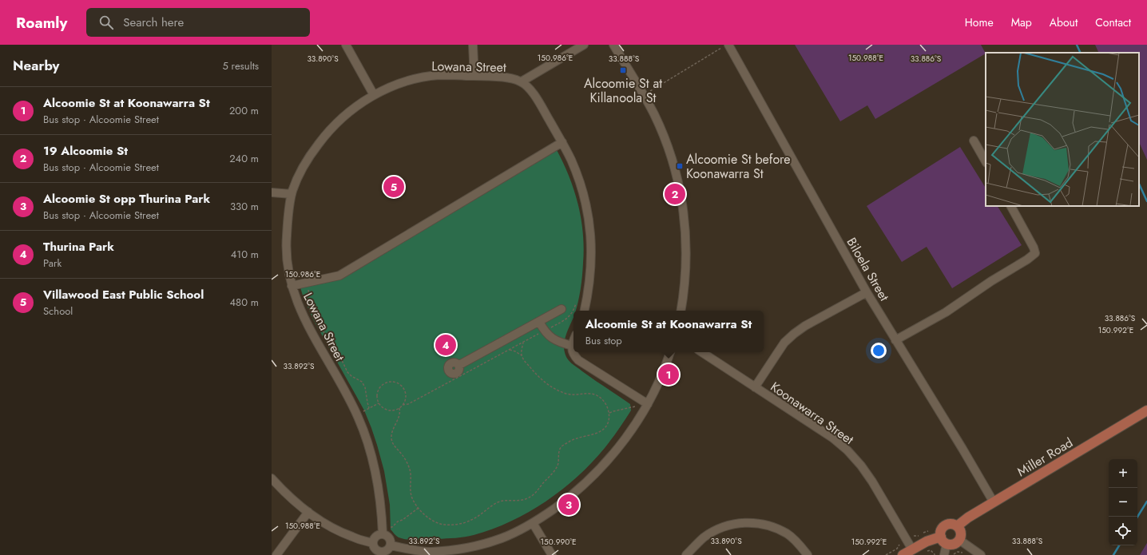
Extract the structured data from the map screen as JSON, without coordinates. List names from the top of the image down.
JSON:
{
  "streets": {
    "main road": ["Miller Road"],
    "street": ["Lowana Street", "Biloela Street", "Koonawarra Street"]
  },
  "crossings": [
    ["Biloela Street", "Miller Road"]
  ],
  "places": {
    "transit": ["Alcoomie St at Killanoola St", "Alcoomie St before Koonawarra St"]
  },
  "page": {
    "header": "Roamly",
    "search": "Search here",
    "nav": [
      "Home",
      "Map",
      "About",
      "Contact"
    ],
    "heading": ["Nearby", "5 results"],
    "list": [
      {
        "mark": "1",
        "name": "Alcoomie St at Koonawarra St",
        "note": "Bus stop · Alcoomie Street",
        "value": "200 m"
      },
      {
        "mark": "2",
        "name": "19 Alcoomie St",
        "note": "Bus stop · Alcoomie Street",
        "value": "240 m"
      },
      {
        "mark": "3",
        "name": "Alcoomie St opp Thurina Park",
        "note": "Bus stop · Alcoomie Street",
        "value": "330 m"
      },
      {
        "mark": "4",
        "name": "Thurina Park",
        "note": "Park",
        "value": "410 m"
      },
      {
        "mark": "5",
        "name": "Villawood East Public School",
        "note": "School",
        "value": "480 m"
      }
    ],
    "pins": [
      "5",
      "2",
      "4",
      "1",
      "3"
    ],
    "popup": ["Alcoomie St at Koonawarra St", "Bus stop"],
    "map_buttons": ["+", "−"]
  },
  "coordinates": [
    "150.986°E",
    "150.988°E",
    "33.890°S",
    "33.888°S",
    "33.886°S",
    "150.992°E",
    "33.892°S",
    "150.990°E"
  ]
}
